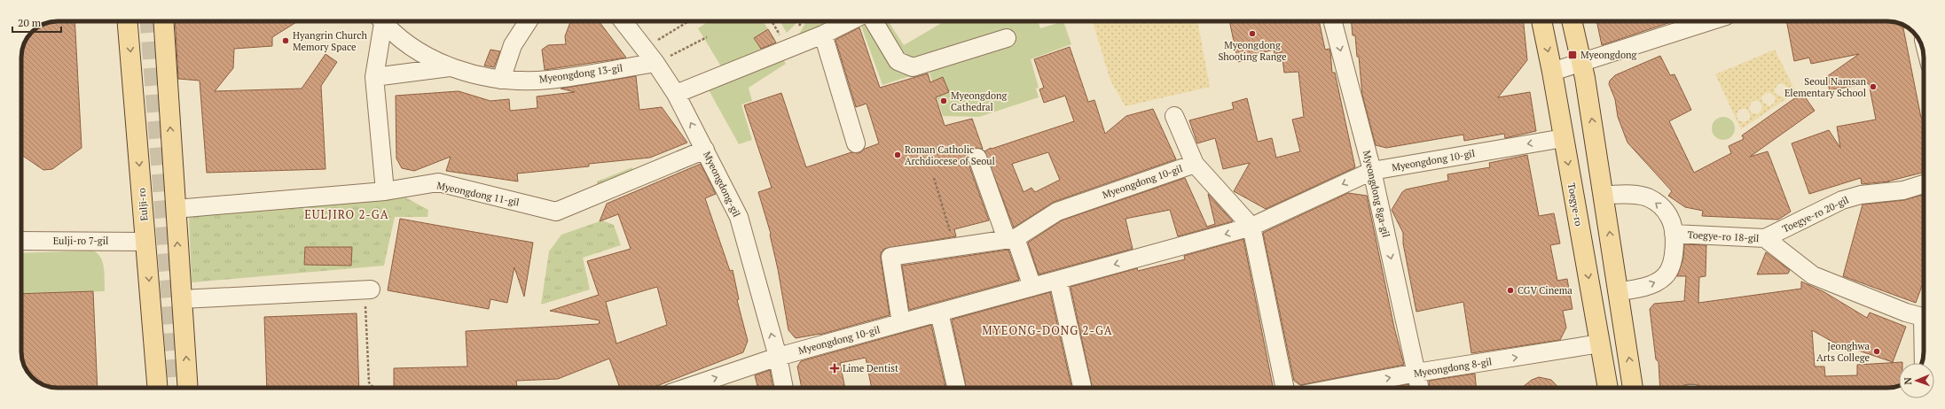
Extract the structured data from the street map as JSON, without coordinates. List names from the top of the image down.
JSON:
{
  "streets": {
    "main road": ["Eulji-ro", "Toegye-ro"],
    "street": [
      "Myeongdong 13-gil",
      "Myeongdong 10-gil",
      "Myeongdong-gil",
      "Myeongdong 11-gil",
      "Myeongdong 8ga-gil",
      "Toegye-ro 20-gil",
      "Toegye-ro 18-gil",
      "Eulji-ro 7-gil",
      "Myeongdong 8-gil"
    ]
  },
  "crossings": [
    ["Myeongdong 13-gil", "Myeongdong-gil"],
    ["Myeongdong 10-gil", "Myeongdong-gil"],
    ["Myeongdong 10-gil", "Myeongdong 8ga-gil"],
    ["Myeongdong 10-gil", "Toegye-ro"],
    ["Myeongdong-gil", "Myeongdong 11-gil"],
    ["Myeongdong 8ga-gil", "Myeongdong 8-gil"],
    ["Eulji-ro", "Eulji-ro 7-gil"],
    ["Toegye-ro", "Myeongdong 8-gil"],
    ["Toegye-ro 20-gil", "Toegye-ro 18-gil"]
  ],
  "one_way": ["Myeongdong 8-gil"],
  "districts": ["EULJIRO 2-GA", "MYEONG-DONG 2-GA"],
  "places": {
    "other": [
      "Myeongdong Shooting Range",
      "Hyangrin Church Memory Space",
      "Seoul Namsan Elementary School",
      "Myeongdong Cathedral",
      "Roman Catholic Archdiocese of Seoul",
      "CGV Cinema",
      "Jeonghwa Arts College"
    ],
    "transit": ["Myeongdong"],
    "health": ["Lime Dentist"]
  },
  "scale_bar": "20 m",
  "north": "left"
}
